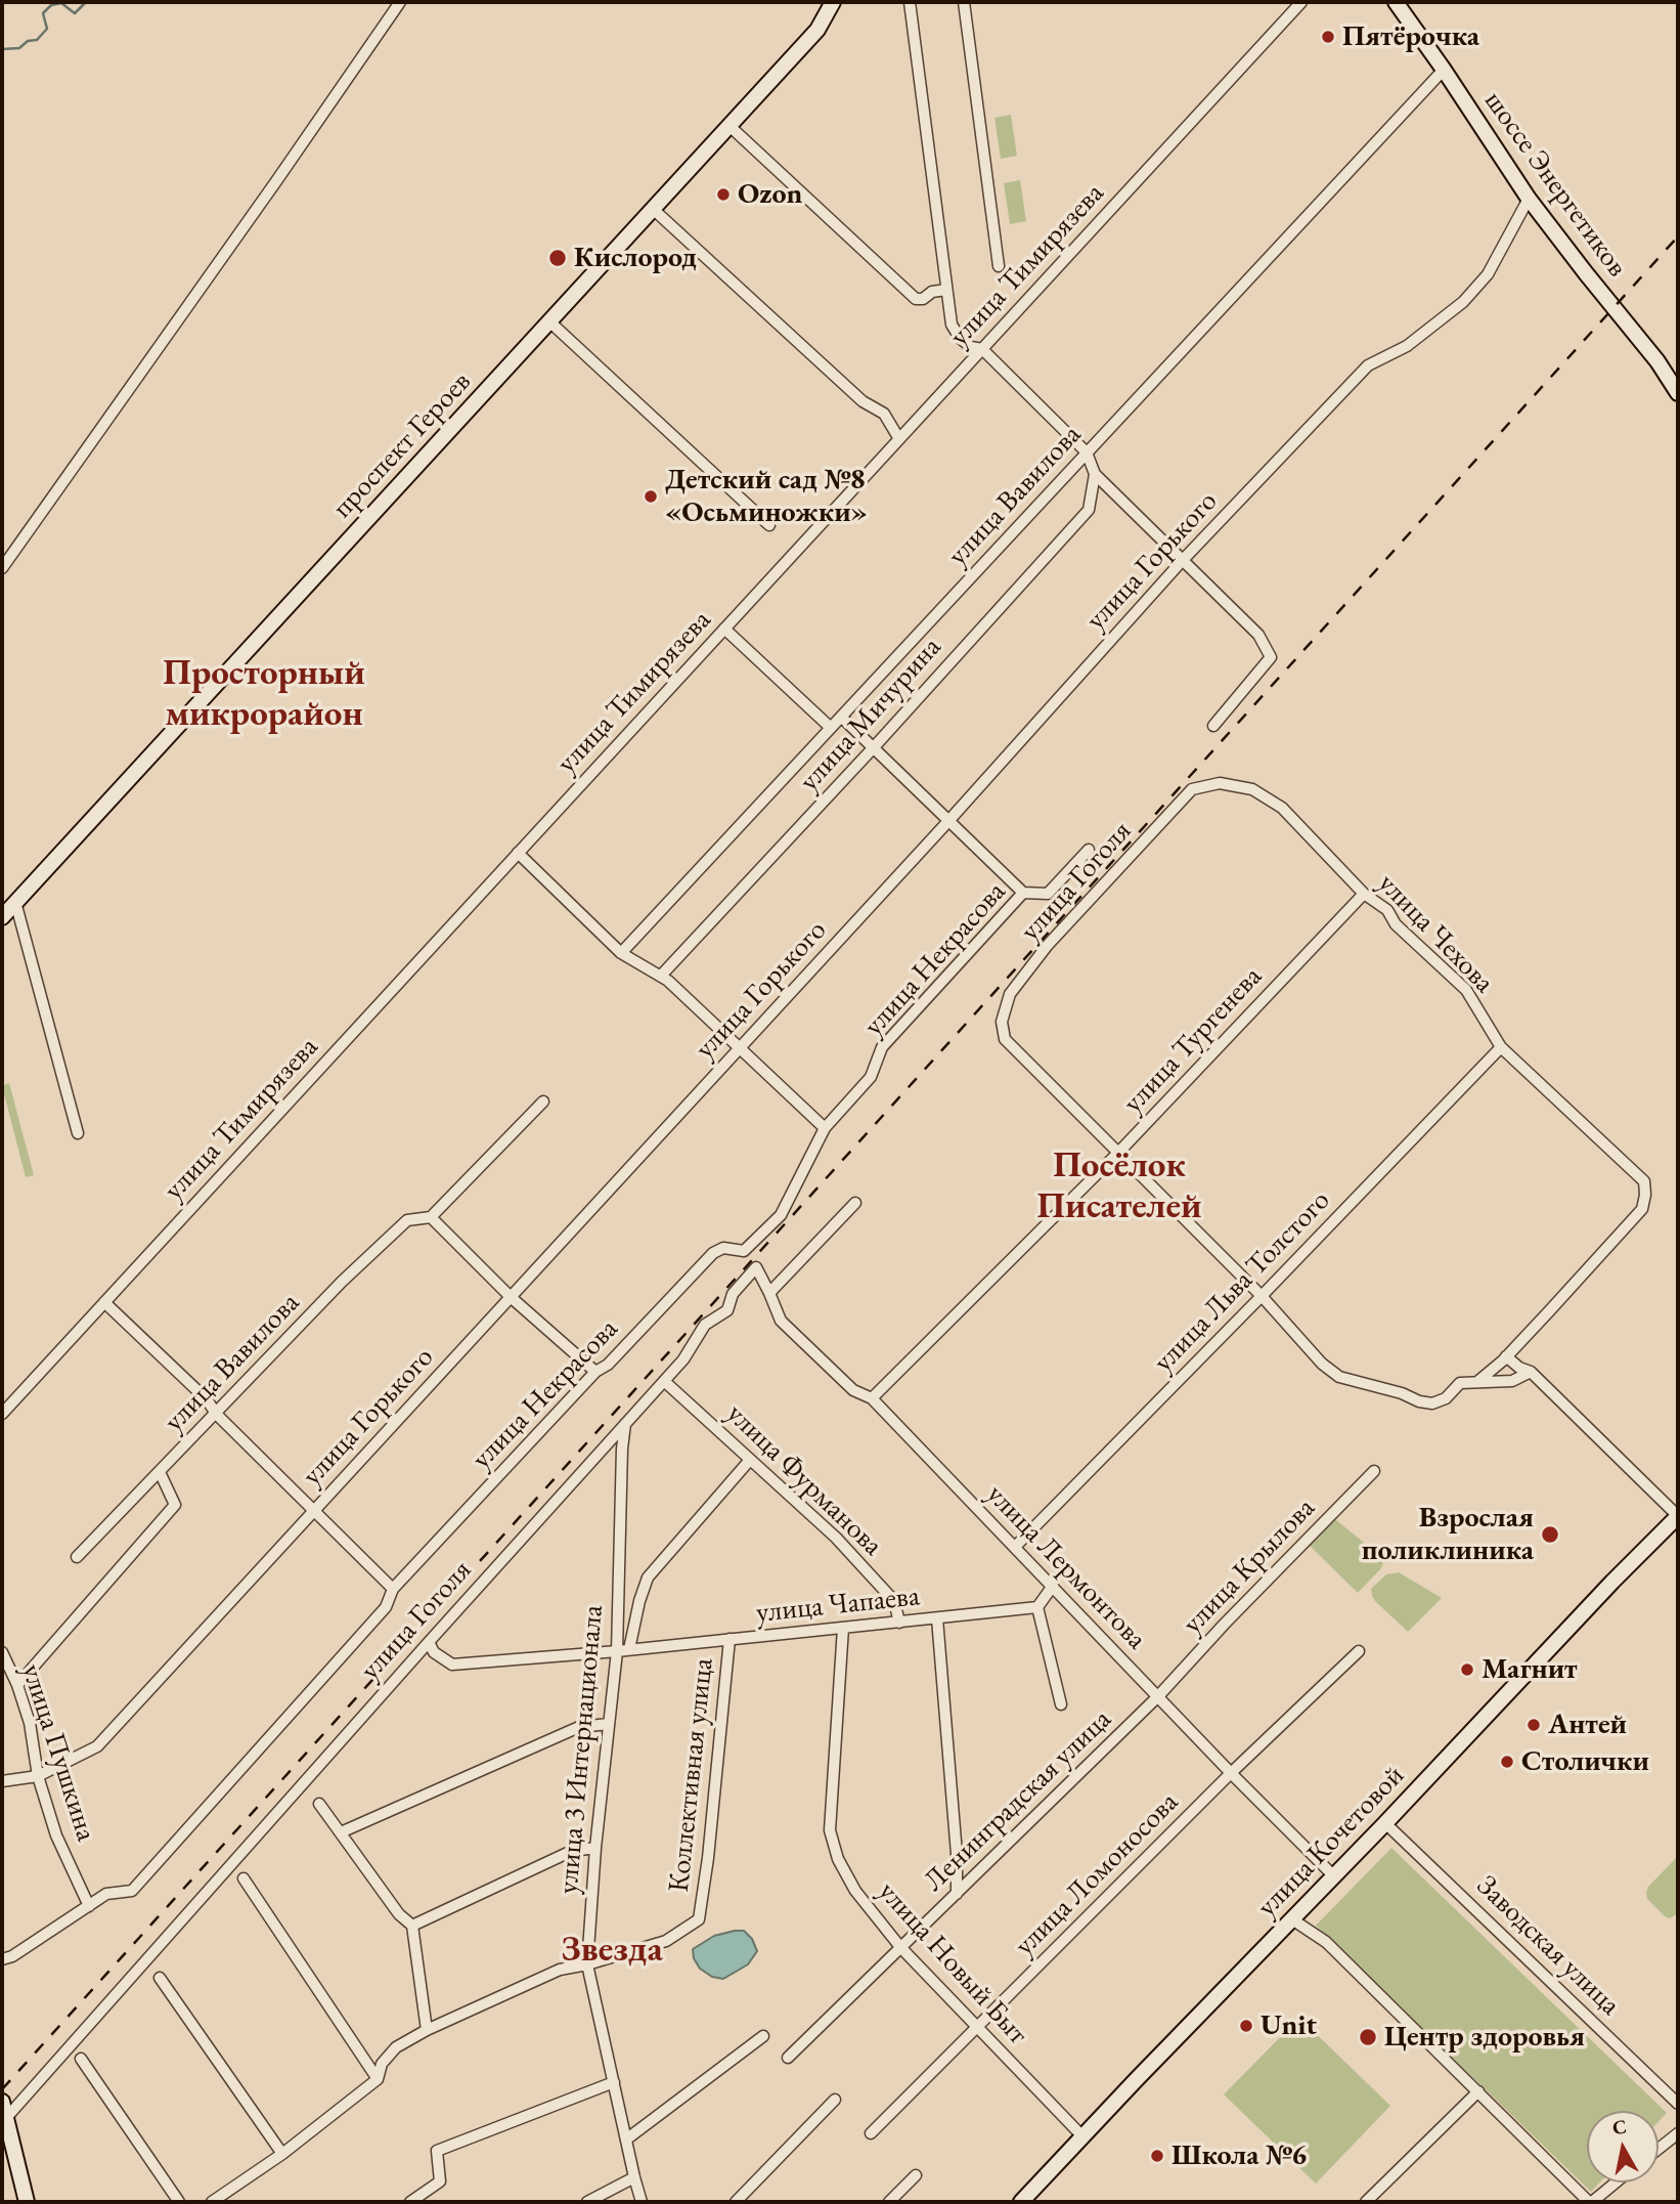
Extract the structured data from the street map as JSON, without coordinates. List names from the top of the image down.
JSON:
{
  "streets": {
    "main road": ["шоссе Энергетиков", "проспект Героев", "улица Кочетовой"],
    "street": [
      "улица Тимирязева",
      "улица Вавилова",
      "улица Горького",
      "улица Мичурина",
      "улица Гоголя",
      "улица Чехова",
      "улица Некрасова",
      "улица Тургенева",
      "улица Льва Толстого",
      "улица Фурманова",
      "улица Крылова",
      "улица Лермонтова",
      "улица Чапаева",
      "улица 3 Интернационала",
      "улица Пушкина",
      "Коллективная улица",
      "Ленинградская улица",
      "улица Ломоносова",
      "Заводская улица",
      "улица Новый Быт"
    ]
  },
  "crossings": [
    ["шоссе Энергетиков", "улица Вавилова"],
    ["шоссе Энергетиков", "улица Горького"],
    ["улица Горького", "улица Пушкина"],
    ["улица Гоголя", "улица Чехова"],
    ["улица Гоголя", "улица Тургенева"],
    ["улица Гоголя", "улица Фурманова"],
    ["улица Гоголя", "улица Лермонтова"],
    ["улица Гоголя", "улица Чапаева"],
    ["улица Гоголя", "улица 3 Интернационала"],
    ["улица Чехова", "улица Тургенева"],
    ["улица Чехова", "улица Льва Толстого"],
    ["улица Некрасова", "улица Пушкина"],
    ["улица Тургенева", "улица Лермонтова"],
    ["улица Льва Толстого", "улица Лермонтова"],
    ["улица Фурманова", "улица Чапаева"],
    ["улица Крылова", "улица Лермонтова"],
    ["улица Крылова", "Ленинградская улица"],
    ["улица Лермонтова", "Ленинградская улица"],
    ["улица Лермонтова", "улица Кочетовой"],
    ["улица Лермонтова", "улица Ломоносова"],
    ["улица Чапаева", "улица 3 Интернационала"],
    ["улица Чапаева", "Коллективная улица"],
    ["улица Чапаева", "улица Новый Быт"],
    ["улица 3 Интернационала", "Коллективная улица"],
    ["Ленинградская улица", "улица Новый Быт"],
    ["улица Кочетовой", "Заводская улица"],
    ["улица Кочетовой", "улица Новый Быт"],
    ["улица Ломоносова", "улица Новый Быт"]
  ],
  "districts": ["Просторный микрорайон", "Посёлок Писателей", "Звезда"],
  "places": [
    "Пятёрочка",
    "Ozon",
    "Кислород",
    "Детский сад №8 «Осьминожки»",
    "Взрослая поликлиника",
    "Магнит",
    "Антей",
    "Столички",
    "Unit",
    "Центр здоровья",
    "Школа №6"
  ],
  "north": "top"
}
